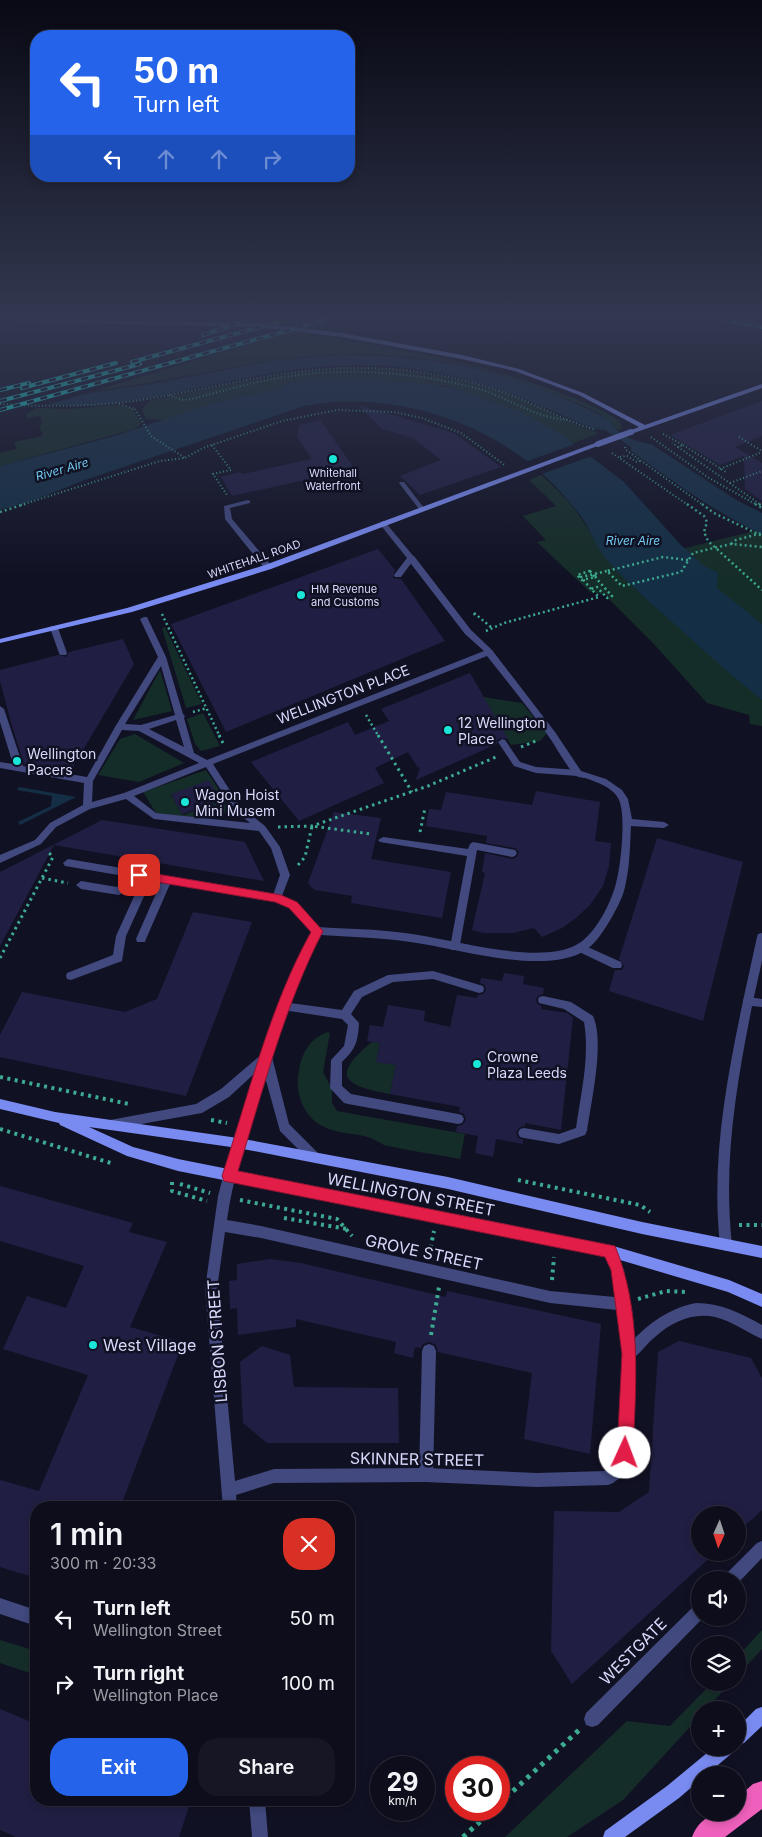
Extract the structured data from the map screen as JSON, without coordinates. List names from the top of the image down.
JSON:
{
  "streets": {
    "street": [
      "WHITEHALL ROAD",
      "WELLINGTON PLACE",
      "WELLINGTON STREET",
      "GROVE STREET",
      "LISBON STREET",
      "SKINNER STREET",
      "WESTGATE"
    ]
  },
  "crossings": [
    ["WELLINGTON STREET", "LISBON STREET"],
    ["GROVE STREET", "LISBON STREET"],
    ["LISBON STREET", "SKINNER STREET"]
  ],
  "water": ["River Aire"],
  "places": [
    "Whitehall Waterfront",
    "HM Revenue and Customs",
    "12 Wellington Place",
    "Wellington Pacers",
    "Wagon Hoist Mini Musem",
    "Crowne Plaza Leeds",
    "West Village"
  ],
  "north": "bottom",
  "page": {
    "turn": ["50 m", "Turn left"],
    "heading": ["1 min", "300 m · 20:33"],
    "map_buttons": ["+", "−"],
    "list": [
      {
        "name": "Turn left",
        "note": "Wellington Street",
        "value": "50 m"
      },
      {
        "name": "Turn right",
        "note": "Wellington Place",
        "value": "100 m"
      }
    ],
    "buttons": ["Exit", "Share"],
    "speed": "29 km/h",
    "limit": "30"
  }
}
